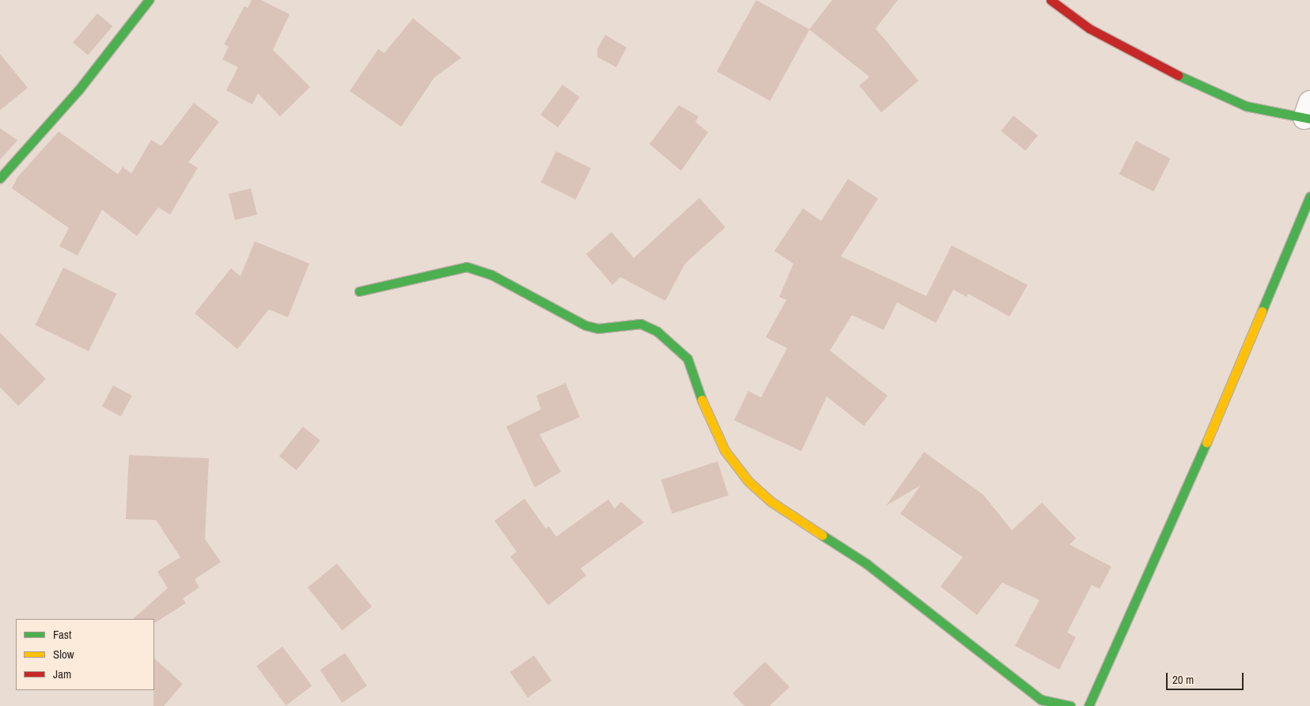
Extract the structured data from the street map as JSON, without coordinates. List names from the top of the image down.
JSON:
{
  "legend": ["Fast", "Slow", "Jam"],
  "scale_bar": "20 m"
}
